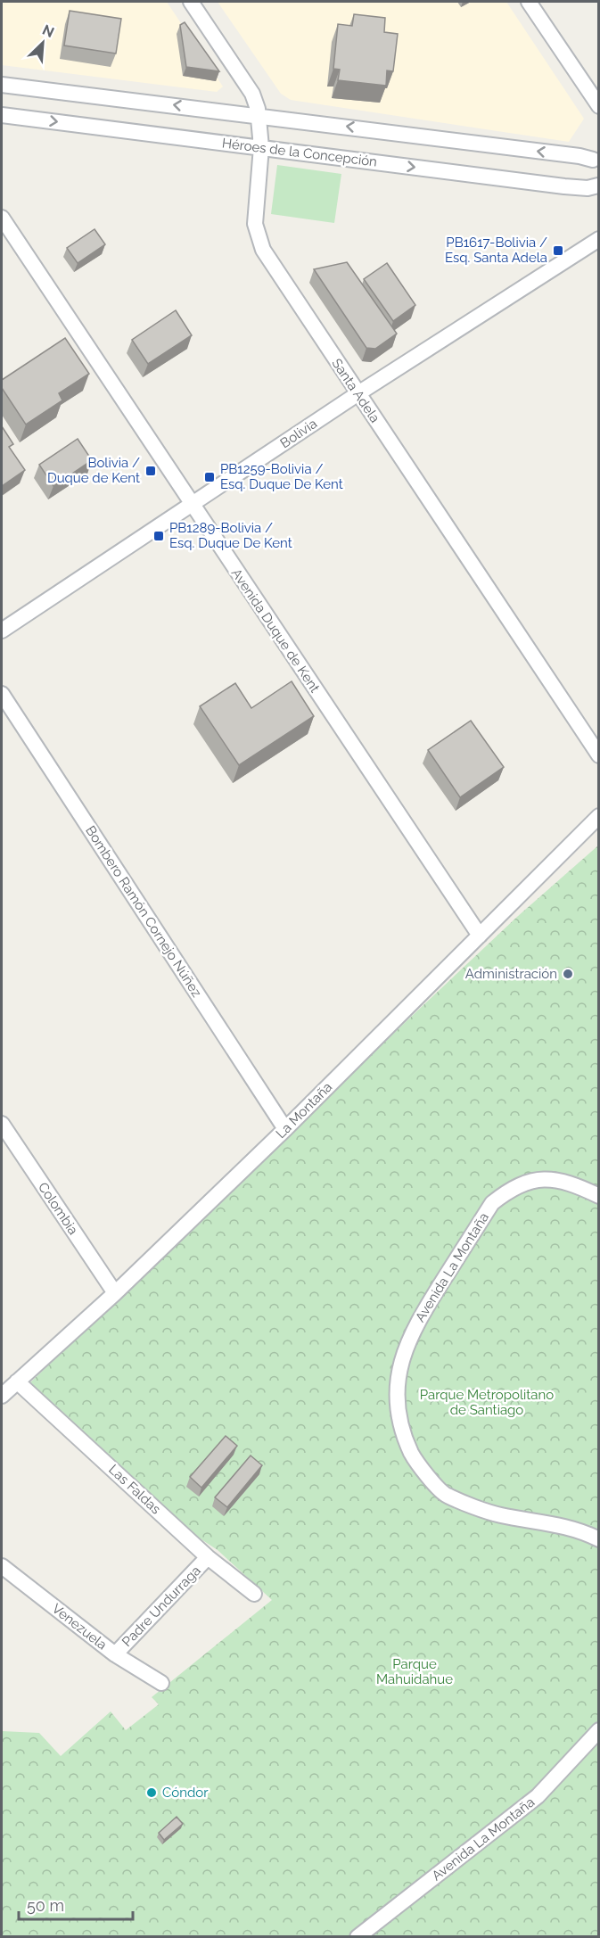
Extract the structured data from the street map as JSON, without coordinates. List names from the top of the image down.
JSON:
{
  "streets": {
    "street": [
      "Héroes de la Concepción",
      "Santa Adela",
      "Bolivia",
      "Avenida Duque de Kent",
      "Bombero Ramón Cornejo Núñez",
      "La Montaña",
      "Colombia",
      "Avenida La Montaña",
      "Las Faldas",
      "Padre Undurraga",
      "Venezuela"
    ]
  },
  "crossings": [
    ["Héroes de la Concepción", "Santa Adela"],
    ["Santa Adela", "Bolivia"],
    ["Bolivia", "Avenida Duque de Kent"],
    ["Avenida Duque de Kent", "La Montaña"],
    ["Bombero Ramón Cornejo Núñez", "La Montaña"],
    ["La Montaña", "Colombia"],
    ["La Montaña", "Las Faldas"],
    ["Las Faldas", "Padre Undurraga"],
    ["Padre Undurraga", "Venezuela"]
  ],
  "parks": ["Parque Metropolitano de Santiago", "Parque Mahuidahue"],
  "places": {
    "transit": [
      "PB1617-Bolivia / Esq. Santa Adela",
      "Bolivia / Duque de Kent",
      "PB1259-Bolivia / Esq. Duque De Kent",
      "PB1289-Bolivia / Esq. Duque De Kent"
    ],
    "other": ["Administración", "Cóndor"]
  },
  "scale_bar": "50 m",
  "north": "top right"
}
